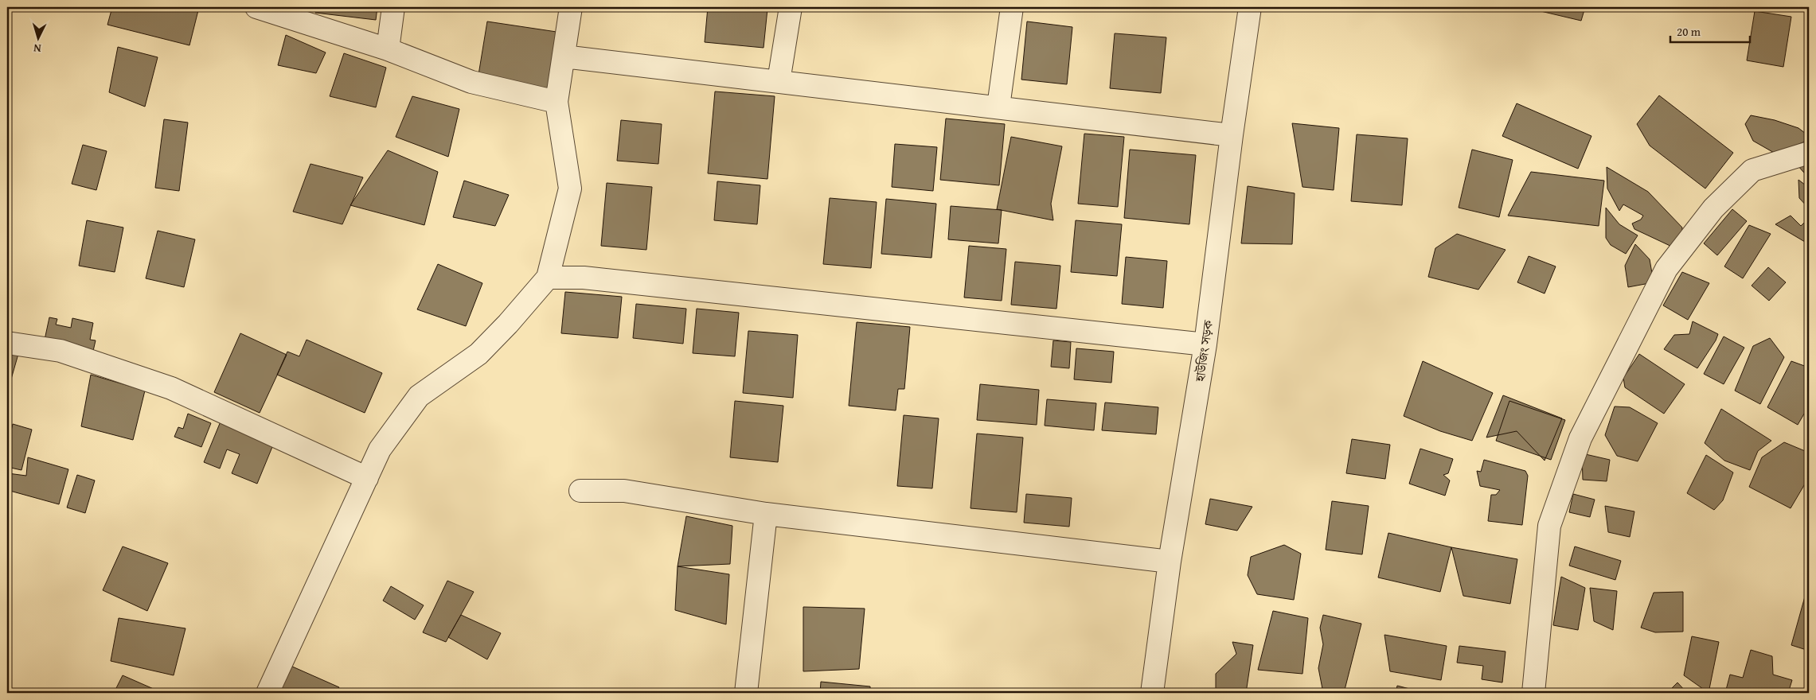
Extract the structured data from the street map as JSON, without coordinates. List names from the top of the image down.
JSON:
{
  "streets": {
    "street": ["হাউজিং সড়ক"]
  },
  "scale_bar": "20 m",
  "north": "bottom"
}
